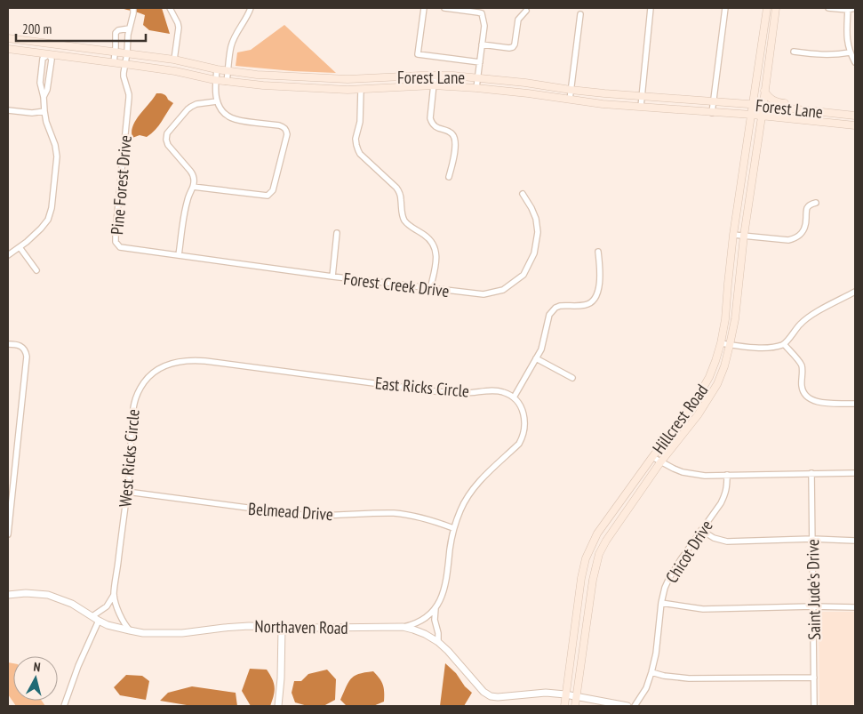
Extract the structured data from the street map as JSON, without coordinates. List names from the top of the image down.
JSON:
{
  "streets": {
    "main road": ["Forest Lane", "Hillcrest Road"],
    "street": [
      "Pine Forest Drive",
      "Forest Creek Drive",
      "East Ricks Circle",
      "West Ricks Circle",
      "Belmead Drive",
      "Chicot Drive",
      "Saint Jude's Drive",
      "Northaven Road"
    ]
  },
  "crossings": [
    ["Forest Lane", "Pine Forest Drive"],
    ["Forest Lane", "Hillcrest Road"],
    ["Pine Forest Drive", "Forest Creek Drive"],
    ["East Ricks Circle", "West Ricks Circle"],
    ["Hillcrest Road", "Northaven Road"],
    ["West Ricks Circle", "Belmead Drive"],
    ["West Ricks Circle", "Northaven Road"]
  ],
  "scale_bar": "200 m",
  "north": "top"
}
